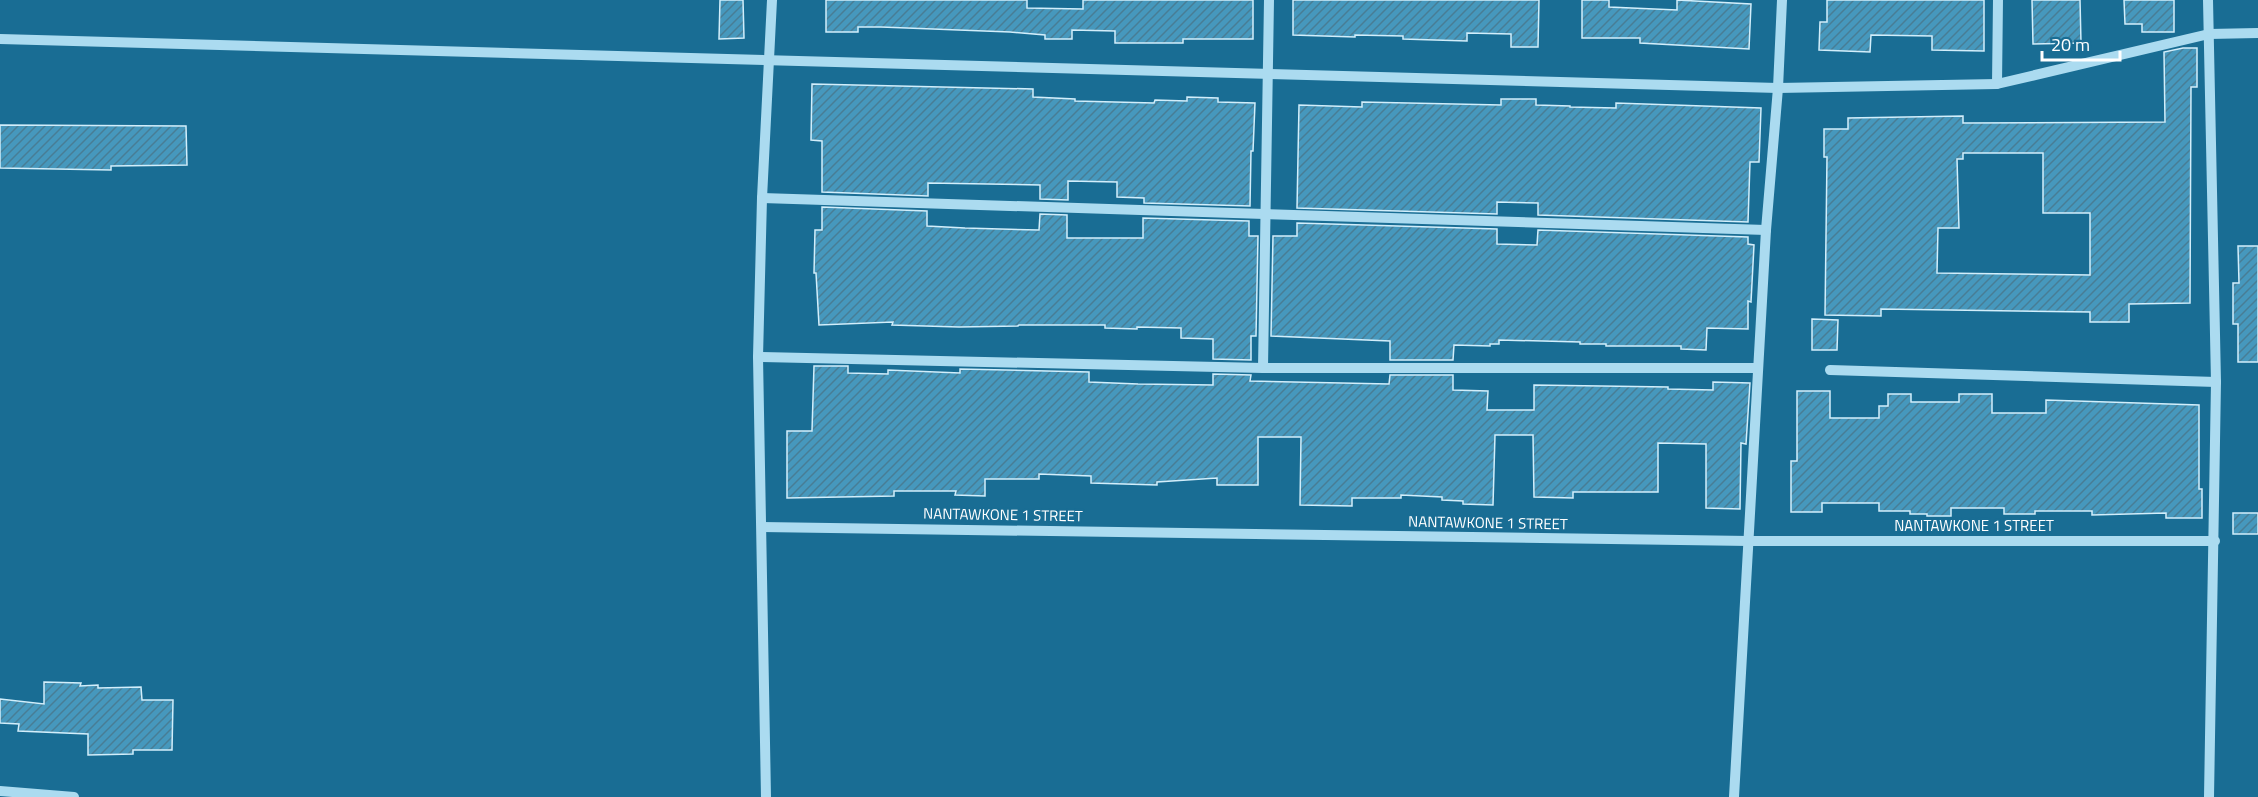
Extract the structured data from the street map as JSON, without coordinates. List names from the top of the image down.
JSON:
{
  "streets": {
    "street": ["NANTAWKONE 1 STREET"]
  },
  "scale_bar": "20 m"
}
